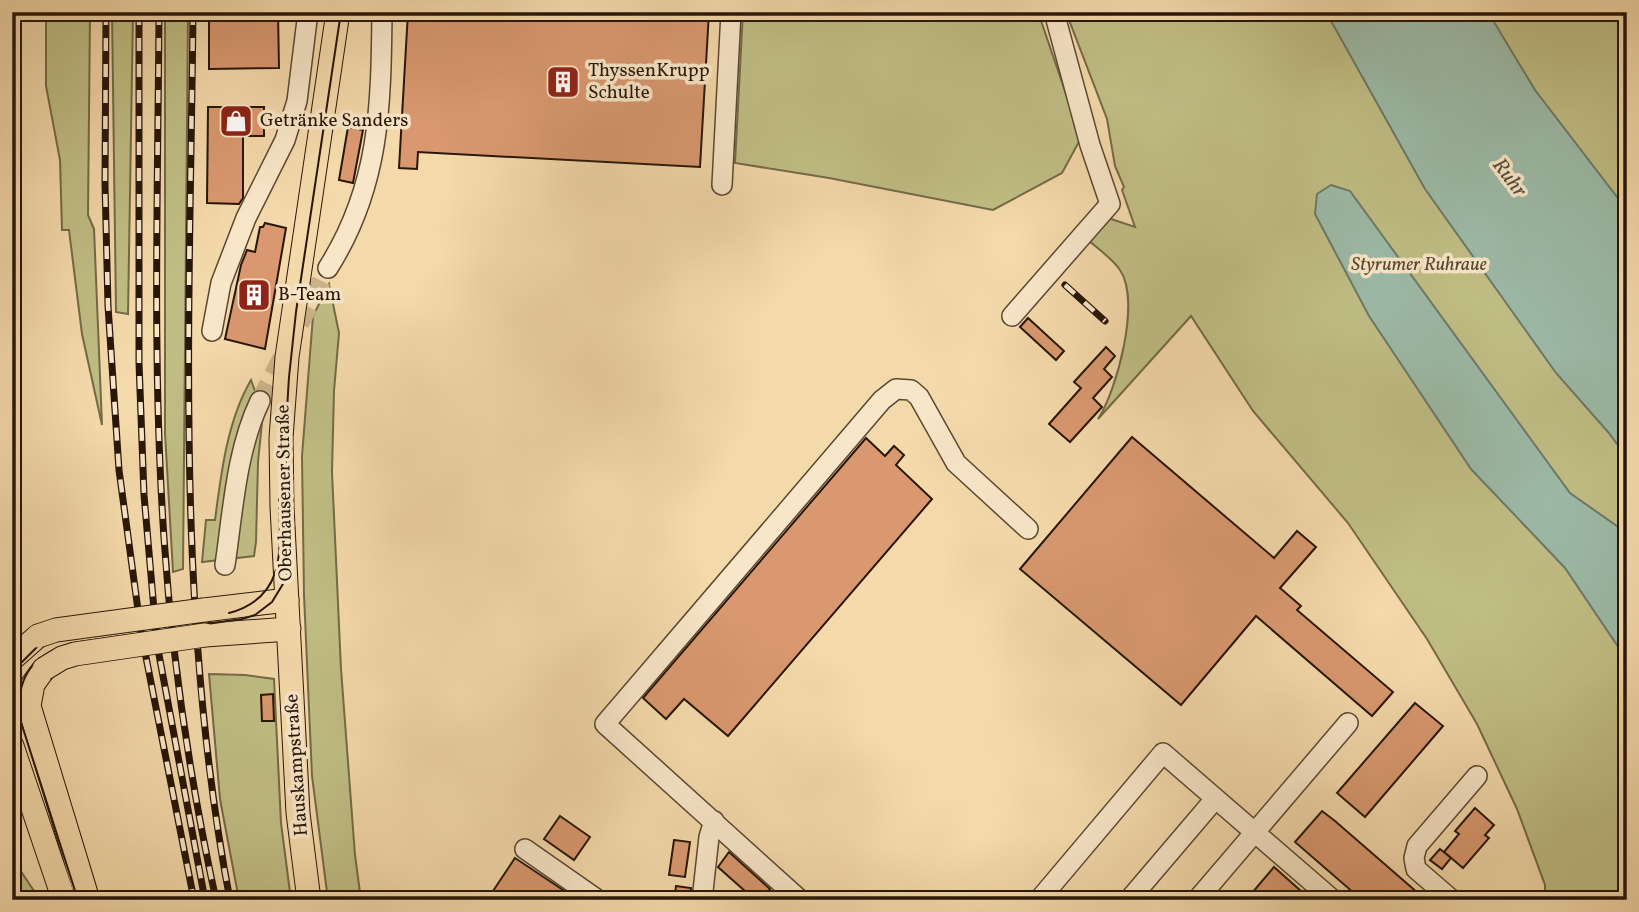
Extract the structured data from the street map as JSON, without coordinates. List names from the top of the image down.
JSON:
{
  "streets": {
    "main road": ["Oberhausener Straße", "Hauskampstraße"]
  },
  "crossings": [
    ["Oberhausener Straße", "Hauskampstraße"]
  ],
  "water": ["Ruhr"],
  "parks": ["Styrumer Ruhraue"],
  "places": {
    "building": ["ThyssenKrupp Schulte", "B-Team"],
    "shop": ["Getränke Sanders"]
  }
}
